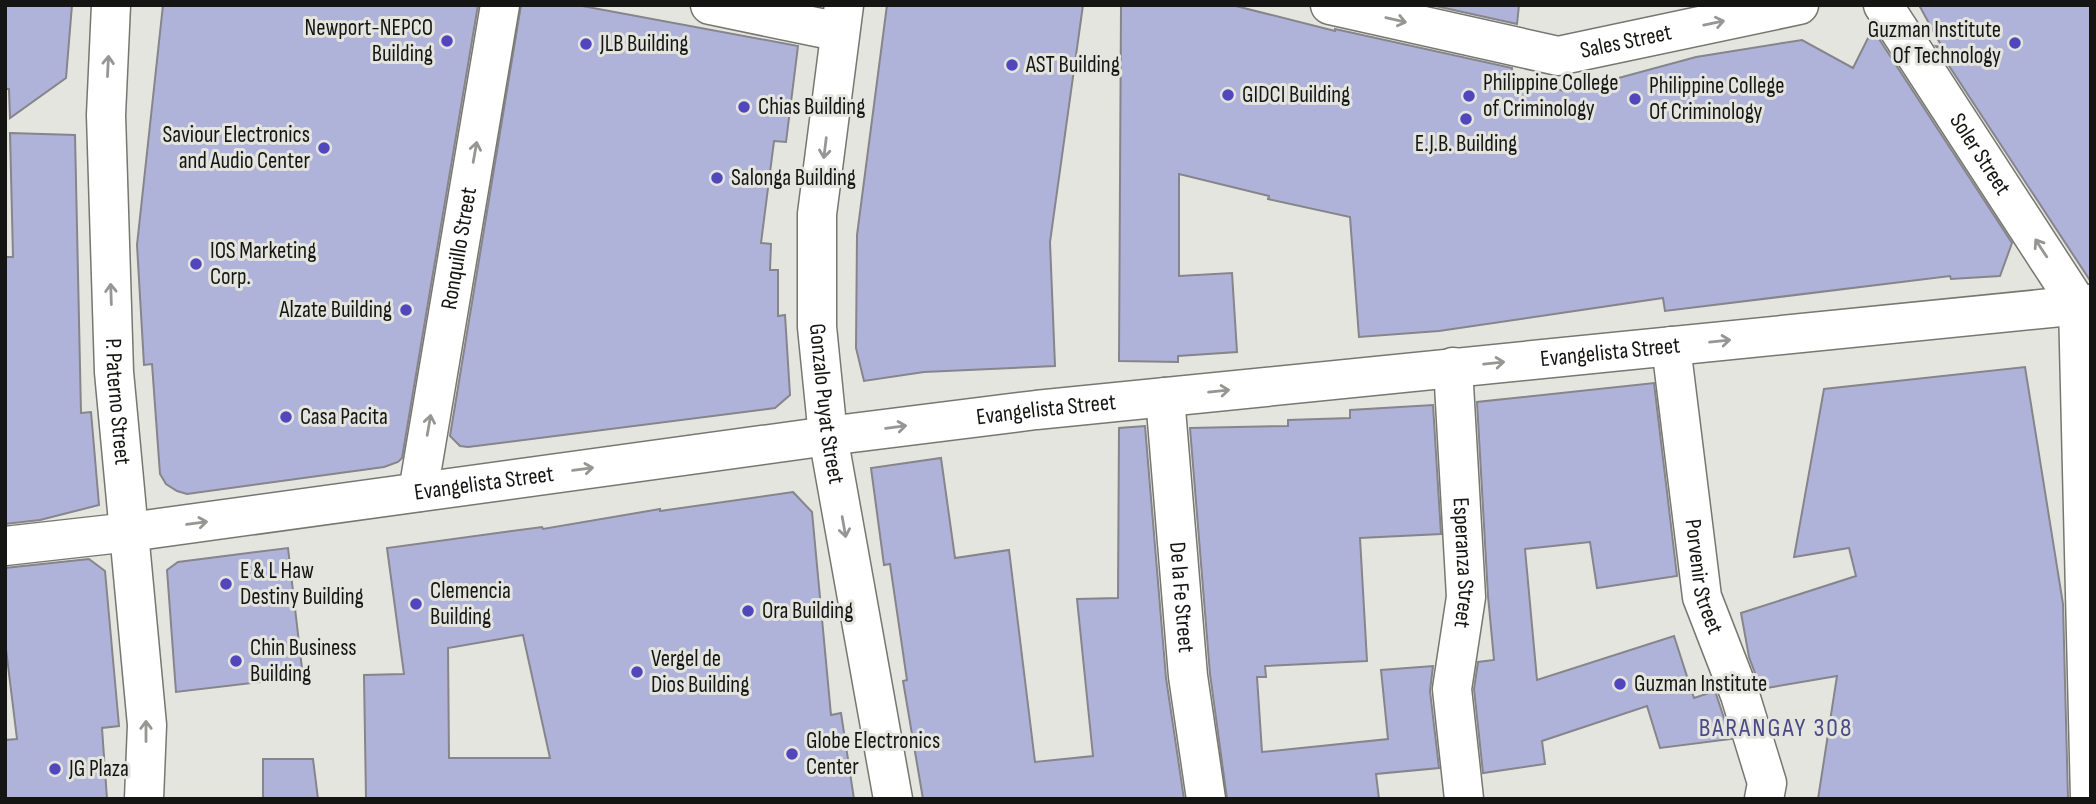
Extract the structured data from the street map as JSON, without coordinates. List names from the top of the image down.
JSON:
{
  "streets": {
    "street": [
      "Sales Street",
      "Soler Street",
      "Ronquillo Street",
      "Evangelista Street",
      "P. Paterno Street",
      "Gonzalo Puyat Street",
      "Esperanza Street",
      "Porvenir Street",
      "De la Fe Street"
    ]
  },
  "crossings": [
    ["Soler Street", "Evangelista Street"],
    ["Ronquillo Street", "Evangelista Street"],
    ["Evangelista Street", "P. Paterno Street"],
    ["Evangelista Street", "Gonzalo Puyat Street"],
    ["Evangelista Street", "Esperanza Street"],
    ["Evangelista Street", "Porvenir Street"],
    ["Evangelista Street", "De la Fe Street"]
  ],
  "one_way": [
    "Sales Street",
    "Soler Street",
    "Ronquillo Street",
    "Evangelista Street",
    "P. Paterno Street",
    "Gonzalo Puyat Street"
  ],
  "districts": ["BARANGAY 308"],
  "places": [
    "Newport-NEPCO Building",
    "Guzman Institute Of Technology",
    "JLB Building",
    "AST Building",
    "GIDCI Building",
    "Philippine College of Criminology",
    "Philippine College Of Criminology",
    "Chias Building",
    "E.J.B. Building",
    "Saviour Electronics and Audio Center",
    "Salonga Building",
    "IOS Marketing Corp.",
    "Alzate Building",
    "Casa Pacita",
    "E & L Haw Destiny Building",
    "Clemencia Building",
    "Ora Building",
    "Chin Business Building",
    "Vergel de Dios Building",
    "Guzman Institute",
    "Globe Electronics Center",
    "JG Plaza"
  ]
}
